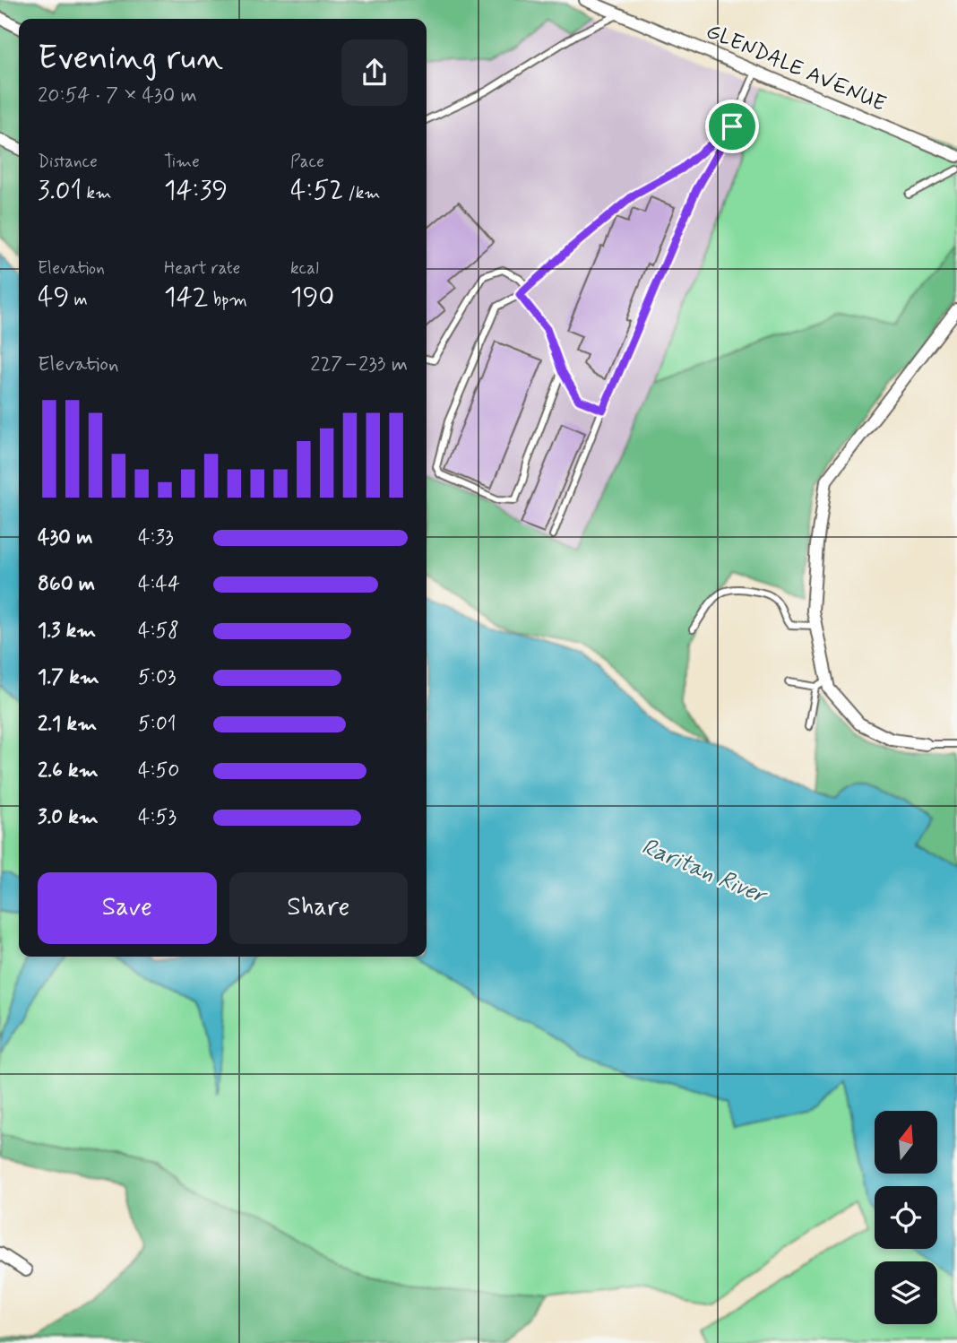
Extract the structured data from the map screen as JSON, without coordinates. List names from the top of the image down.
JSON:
{
  "streets": {
    "street": ["GLENDALE AVENUE"]
  },
  "water": ["Raritan River"],
  "north": "top",
  "page": {
    "heading": ["Evening run", "20:54 · 7 × 430 m"],
    "stats": [
      ["Distance", "3.01 km"],
      ["Time", "14:39"],
      ["Pace", "4:52 /km"],
      ["Elevation", "49 m"],
      ["Heart rate", "142 bpm"],
      ["kcal", "190"]
    ],
    "chart": ["Elevation", "227–233 m"],
    "list": [
      {
        "name": "430 m",
        "note": "4:33"
      },
      {
        "name": "860 m",
        "note": "4:44"
      },
      {
        "name": "1.3 km",
        "note": "4:58"
      },
      {
        "name": "1.7 km",
        "note": "5:03"
      },
      {
        "name": "2.1 km",
        "note": "5:01"
      },
      {
        "name": "2.6 km",
        "note": "4:50"
      },
      {
        "name": "3.0 km",
        "note": "4:53"
      }
    ],
    "buttons": ["Save", "Share"]
  }
}
